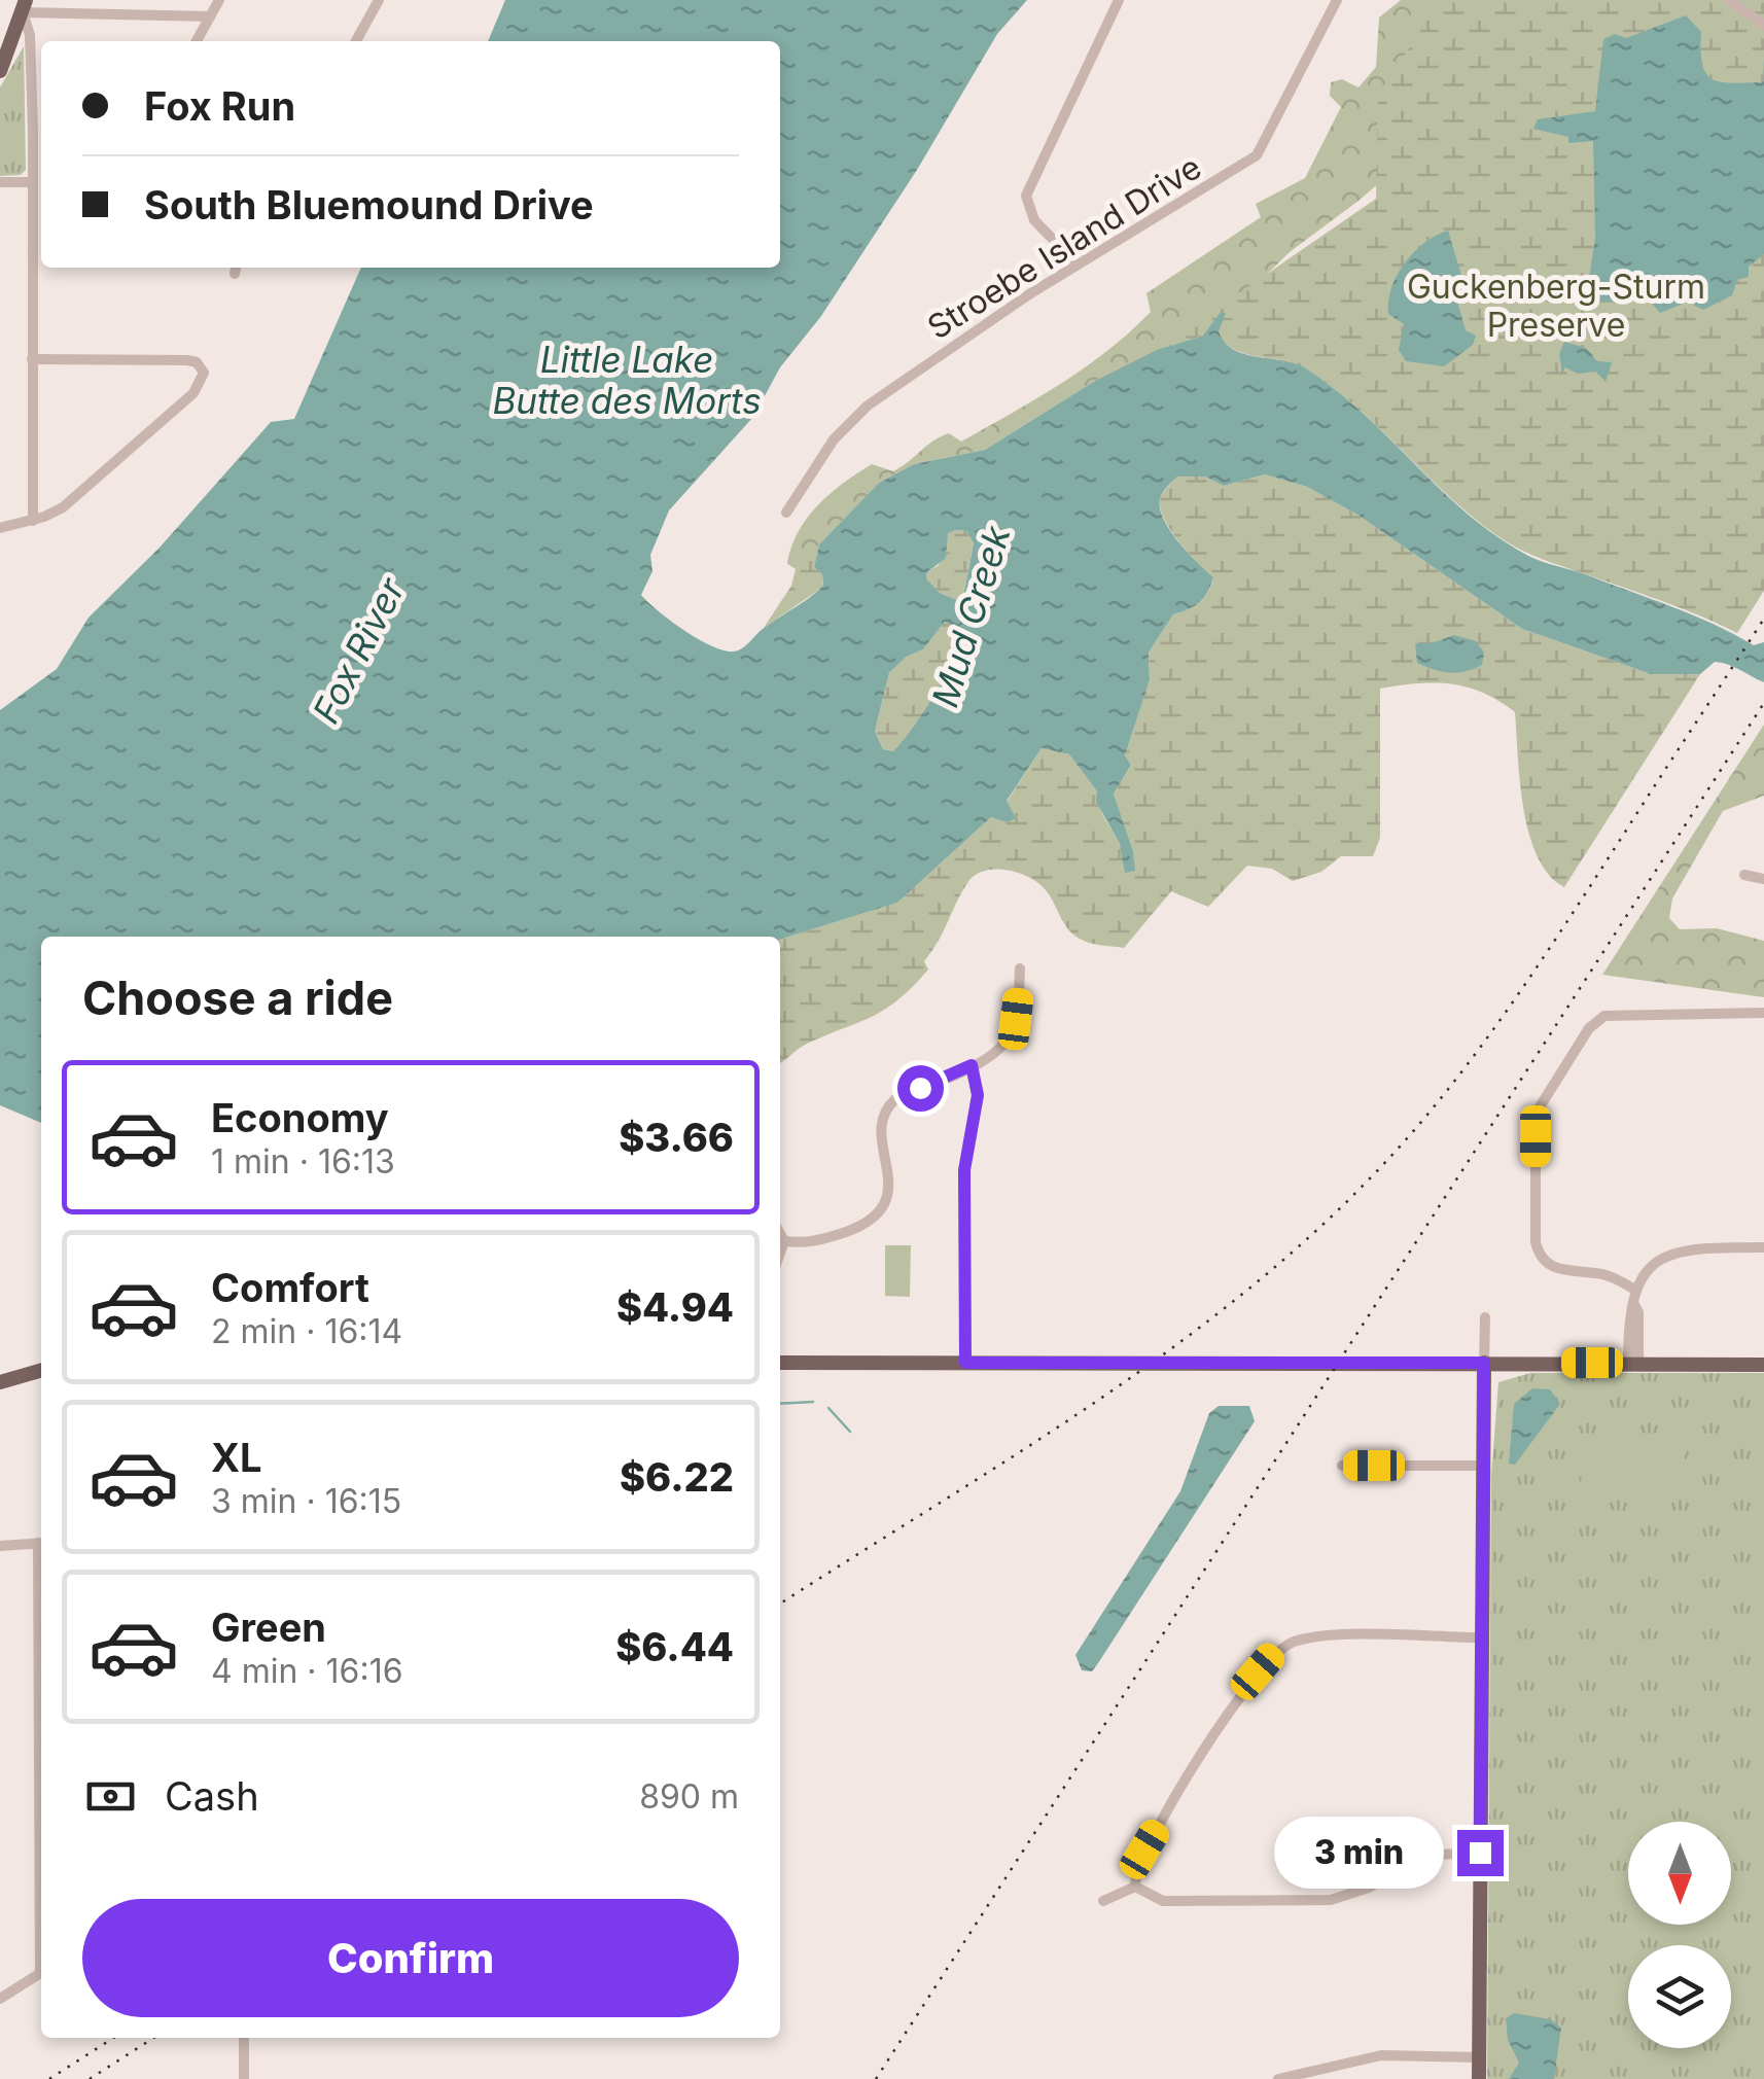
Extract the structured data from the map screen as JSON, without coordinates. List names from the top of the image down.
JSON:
{
  "streets": {
    "street": ["Stroebe Island Drive"]
  },
  "water": ["Little Lake Butte des Morts", "Mud Creek", "Fox River"],
  "parks": ["Guckenberg-Sturm Preserve"],
  "north": "bottom",
  "page": {
    "banner": ["Fox Run", "South Bluemound Drive"],
    "heading": "Choose a ride",
    "list": [
      {
        "name": "Economy",
        "note": "1 min · 16:13",
        "value": "$3.66"
      },
      {
        "name": "Comfort",
        "note": "2 min · 16:14",
        "value": "$4.94"
      },
      {
        "name": "XL",
        "note": "3 min · 16:15",
        "value": "$6.22"
      },
      {
        "name": "Green",
        "note": "4 min · 16:16",
        "value": "$6.44"
      }
    ],
    "pay": ["Cash", "890 m"],
    "bubble": "3 min",
    "buttons": "Confirm"
  }
}
